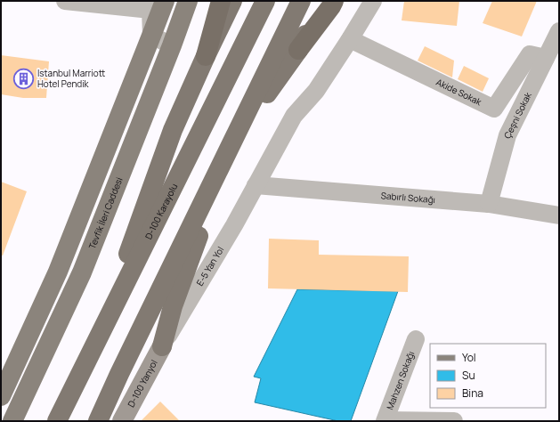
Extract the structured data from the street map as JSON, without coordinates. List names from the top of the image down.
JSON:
{
  "streets": {
    "highway": ["D-100 Karayolu"],
    "main road": ["Tevfik İleri Caddesi", "D-100 Yanyol"],
    "street": [
      "Akide Sokak",
      "Çeşni Sokak",
      "Sabırlı Sokağı",
      "E-5 Yan Yol",
      "Mahzen Sokağı"
    ]
  },
  "crossings": [
    ["Akide Sokak", "Çeşni Sokak"],
    ["Akide Sokak", "E-5 Yan Yol"],
    ["Çeşni Sokak", "Sabırlı Sokağı"],
    ["Sabırlı Sokağı", "E-5 Yan Yol"],
    ["E-5 Yan Yol", "D-100 Yanyol"]
  ],
  "places": {
    "building": ["Istanbul Marriott Hotel Pendik"]
  },
  "legend": ["Yol", "Su", "Bina"]
}
